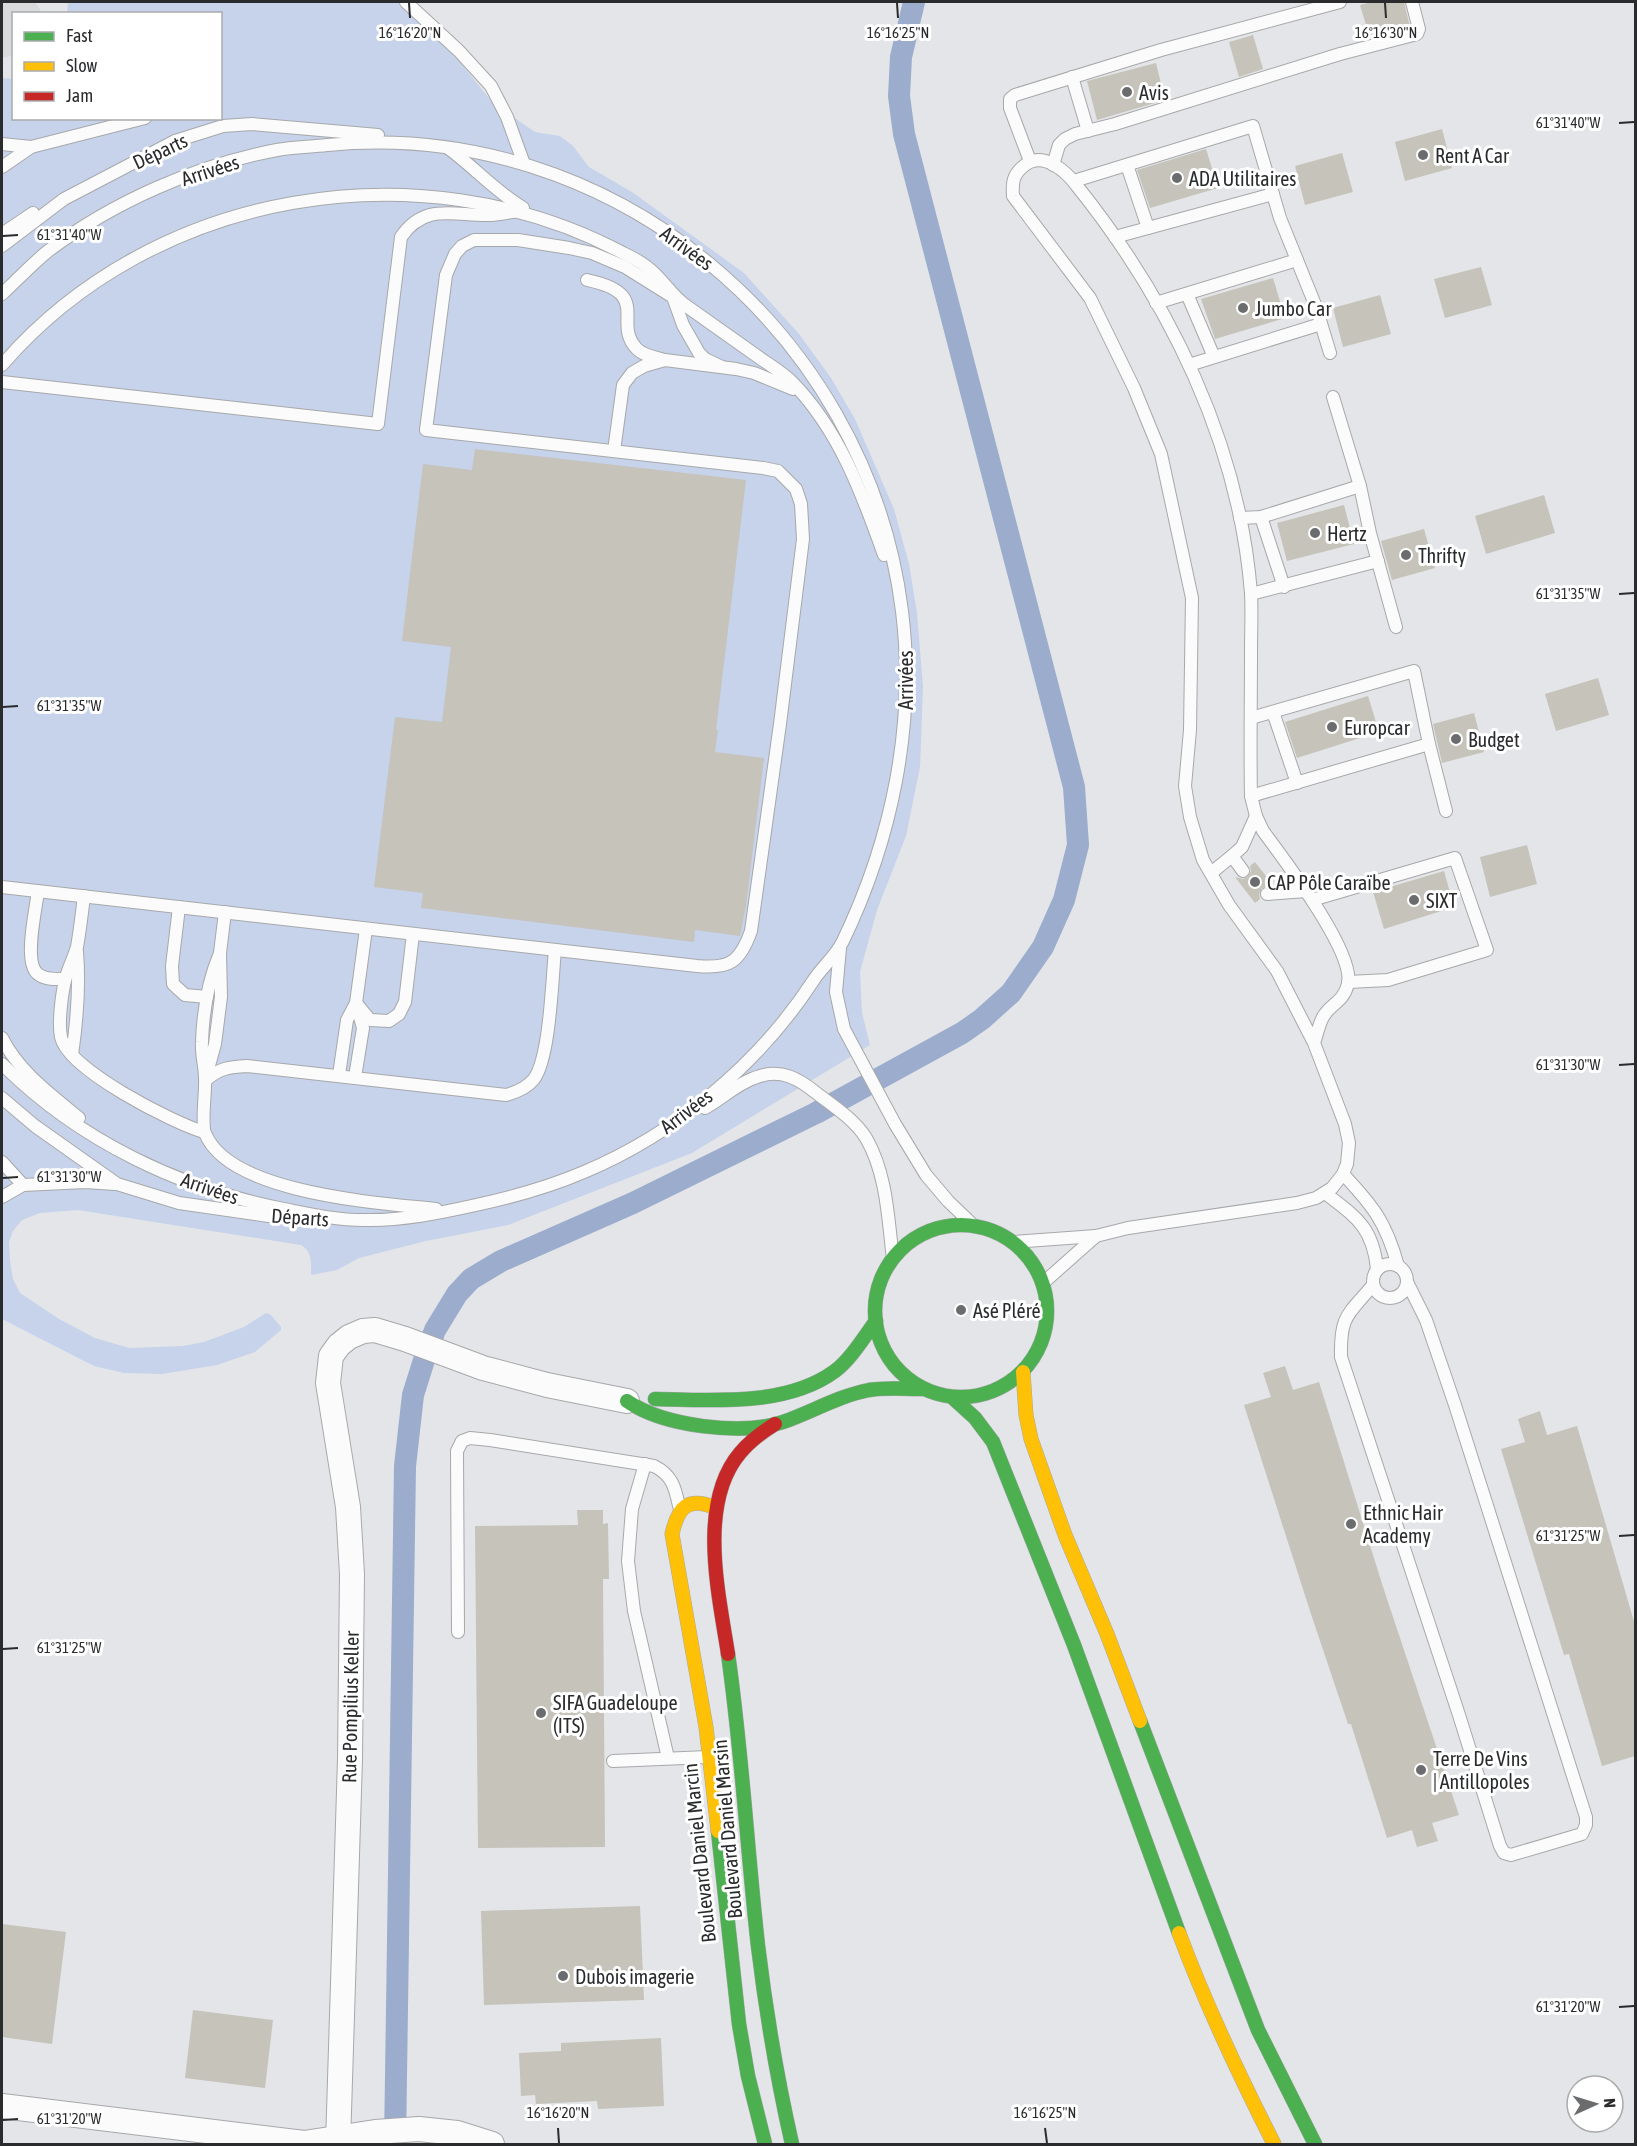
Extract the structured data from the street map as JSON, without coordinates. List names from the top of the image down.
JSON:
{
  "streets": {
    "street": ["Rue Pompilius Keller", "Boulevard Daniel Marsin", "Boulevard Daniel Marcin"],
    "lane": ["Départs", "Arrivées"]
  },
  "crossings": [
    ["Départs", "Arrivées"]
  ],
  "places": [
    "Avis",
    "Rent A Car",
    "ADA Utilitaires",
    "Jumbo Car",
    "Hertz",
    "Thrifty",
    "Europcar",
    "Budget",
    "CAP Pôle Caraïbe",
    "SIXT",
    "Asé Pléré",
    "Ethnic Hair Academy",
    "SIFA Guadeloupe (ITS)",
    "Terre De Vins | Antillopoles",
    "Dubois imagerie"
  ],
  "legend": ["Fast", "Slow", "Jam"],
  "north": "right",
  "coordinates": [
    "16°16'20\"N",
    "16°16'25\"N",
    "16°16'30\"N",
    "61°31'40\"W",
    "61°31'35\"W",
    "61°31'30\"W",
    "61°31'25\"W",
    "61°31'20\"W"
  ]
}
